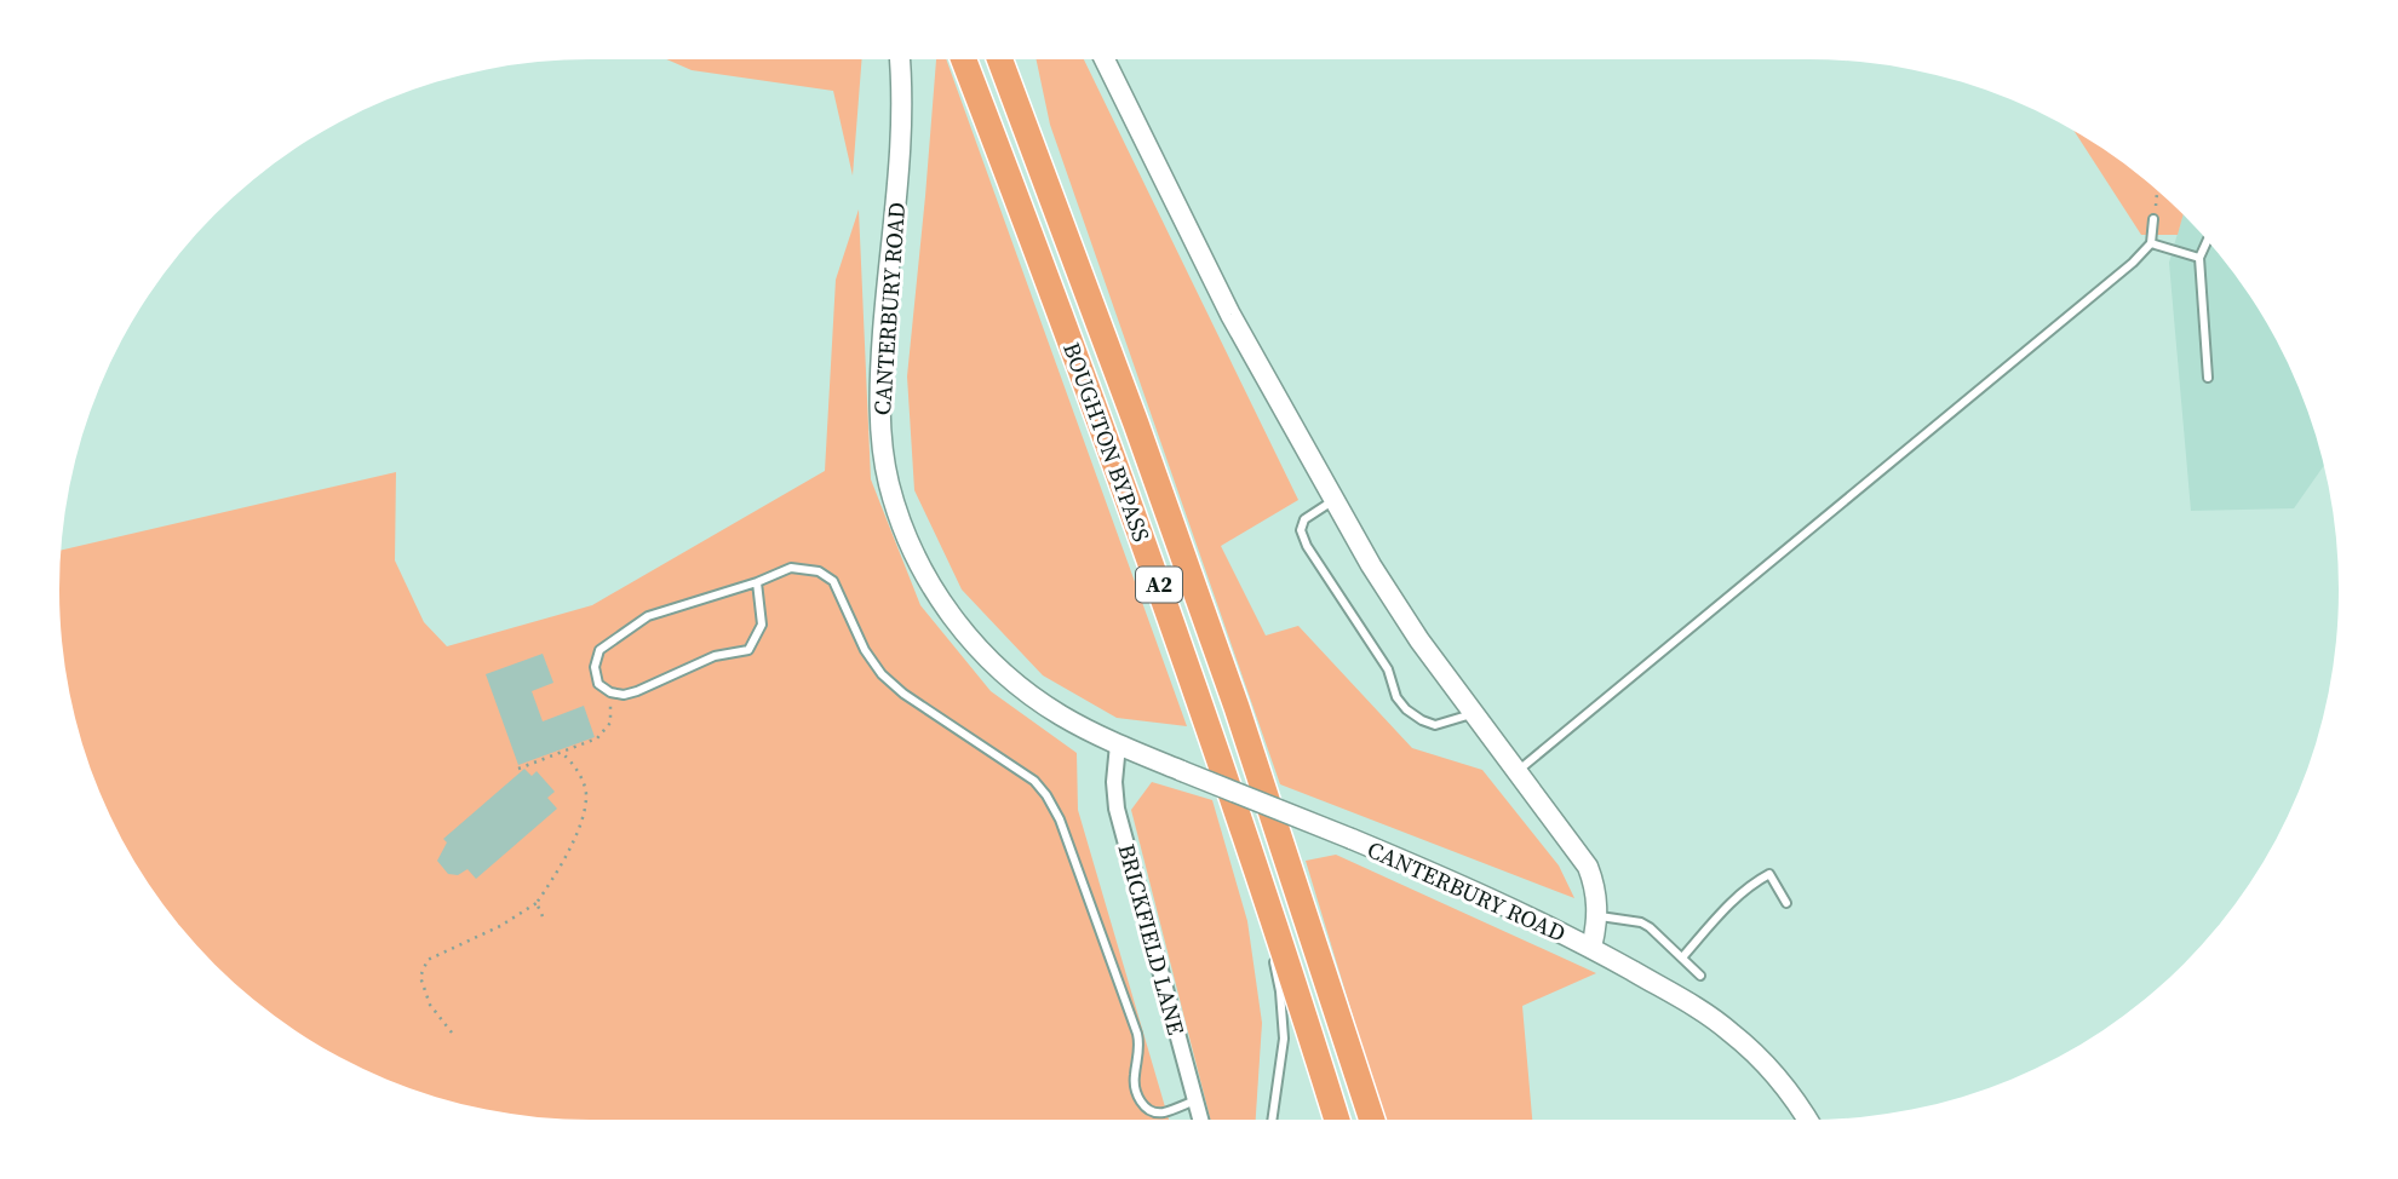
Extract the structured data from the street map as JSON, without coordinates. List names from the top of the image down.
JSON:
{
  "streets": {
    "highway": ["BOUGHTON BYPASS", "A2"],
    "street": ["CANTERBURY ROAD", "BRICKFIELD LANE"]
  },
  "crossings": [
    ["CANTERBURY ROAD", "BRICKFIELD LANE"]
  ]
}
